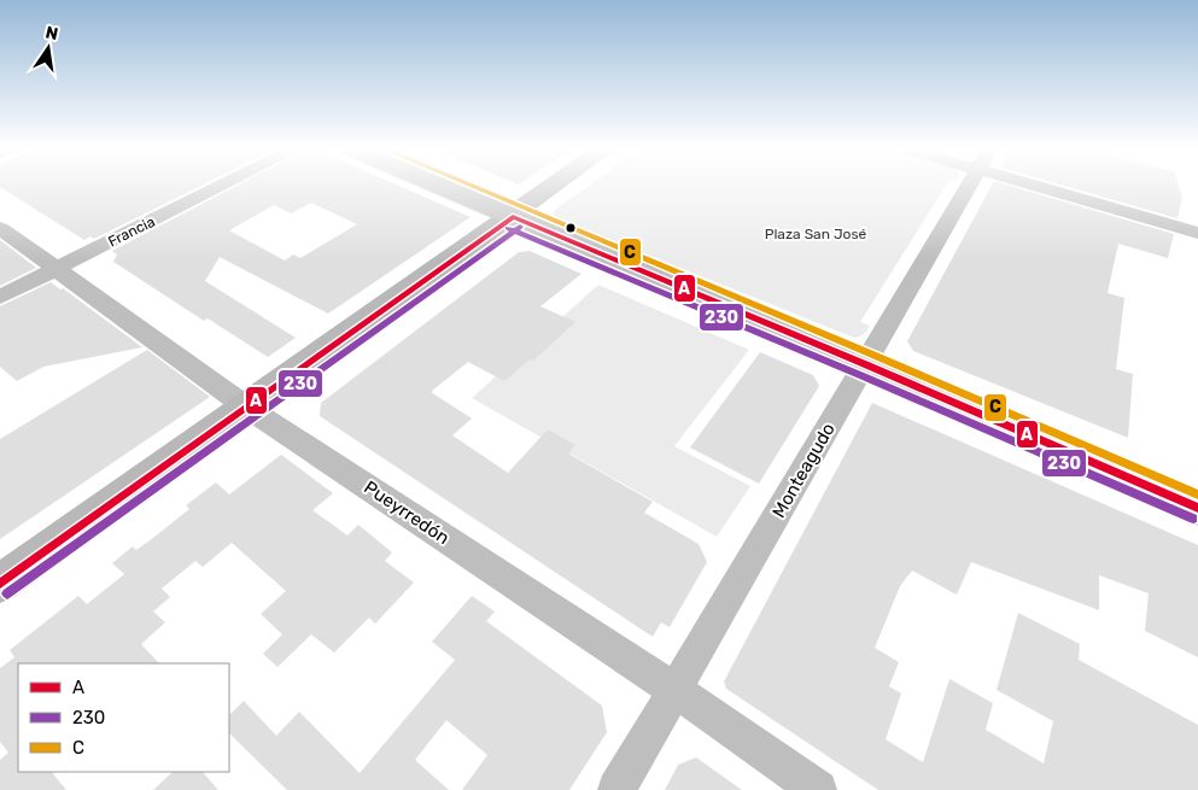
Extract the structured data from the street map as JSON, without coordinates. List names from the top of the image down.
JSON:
{
  "streets": {
    "street": ["Francia", "Monteagudo", "Pueyrredón"]
  },
  "crossings": [
    ["Francia", "Pueyrredón"],
    ["Monteagudo", "Pueyrredón"]
  ],
  "parks": ["Plaza San José"],
  "lines": ["transit line C", "transit line A", "transit line 230"],
  "legend": ["A", "230", "C"],
  "north": "top"
}
